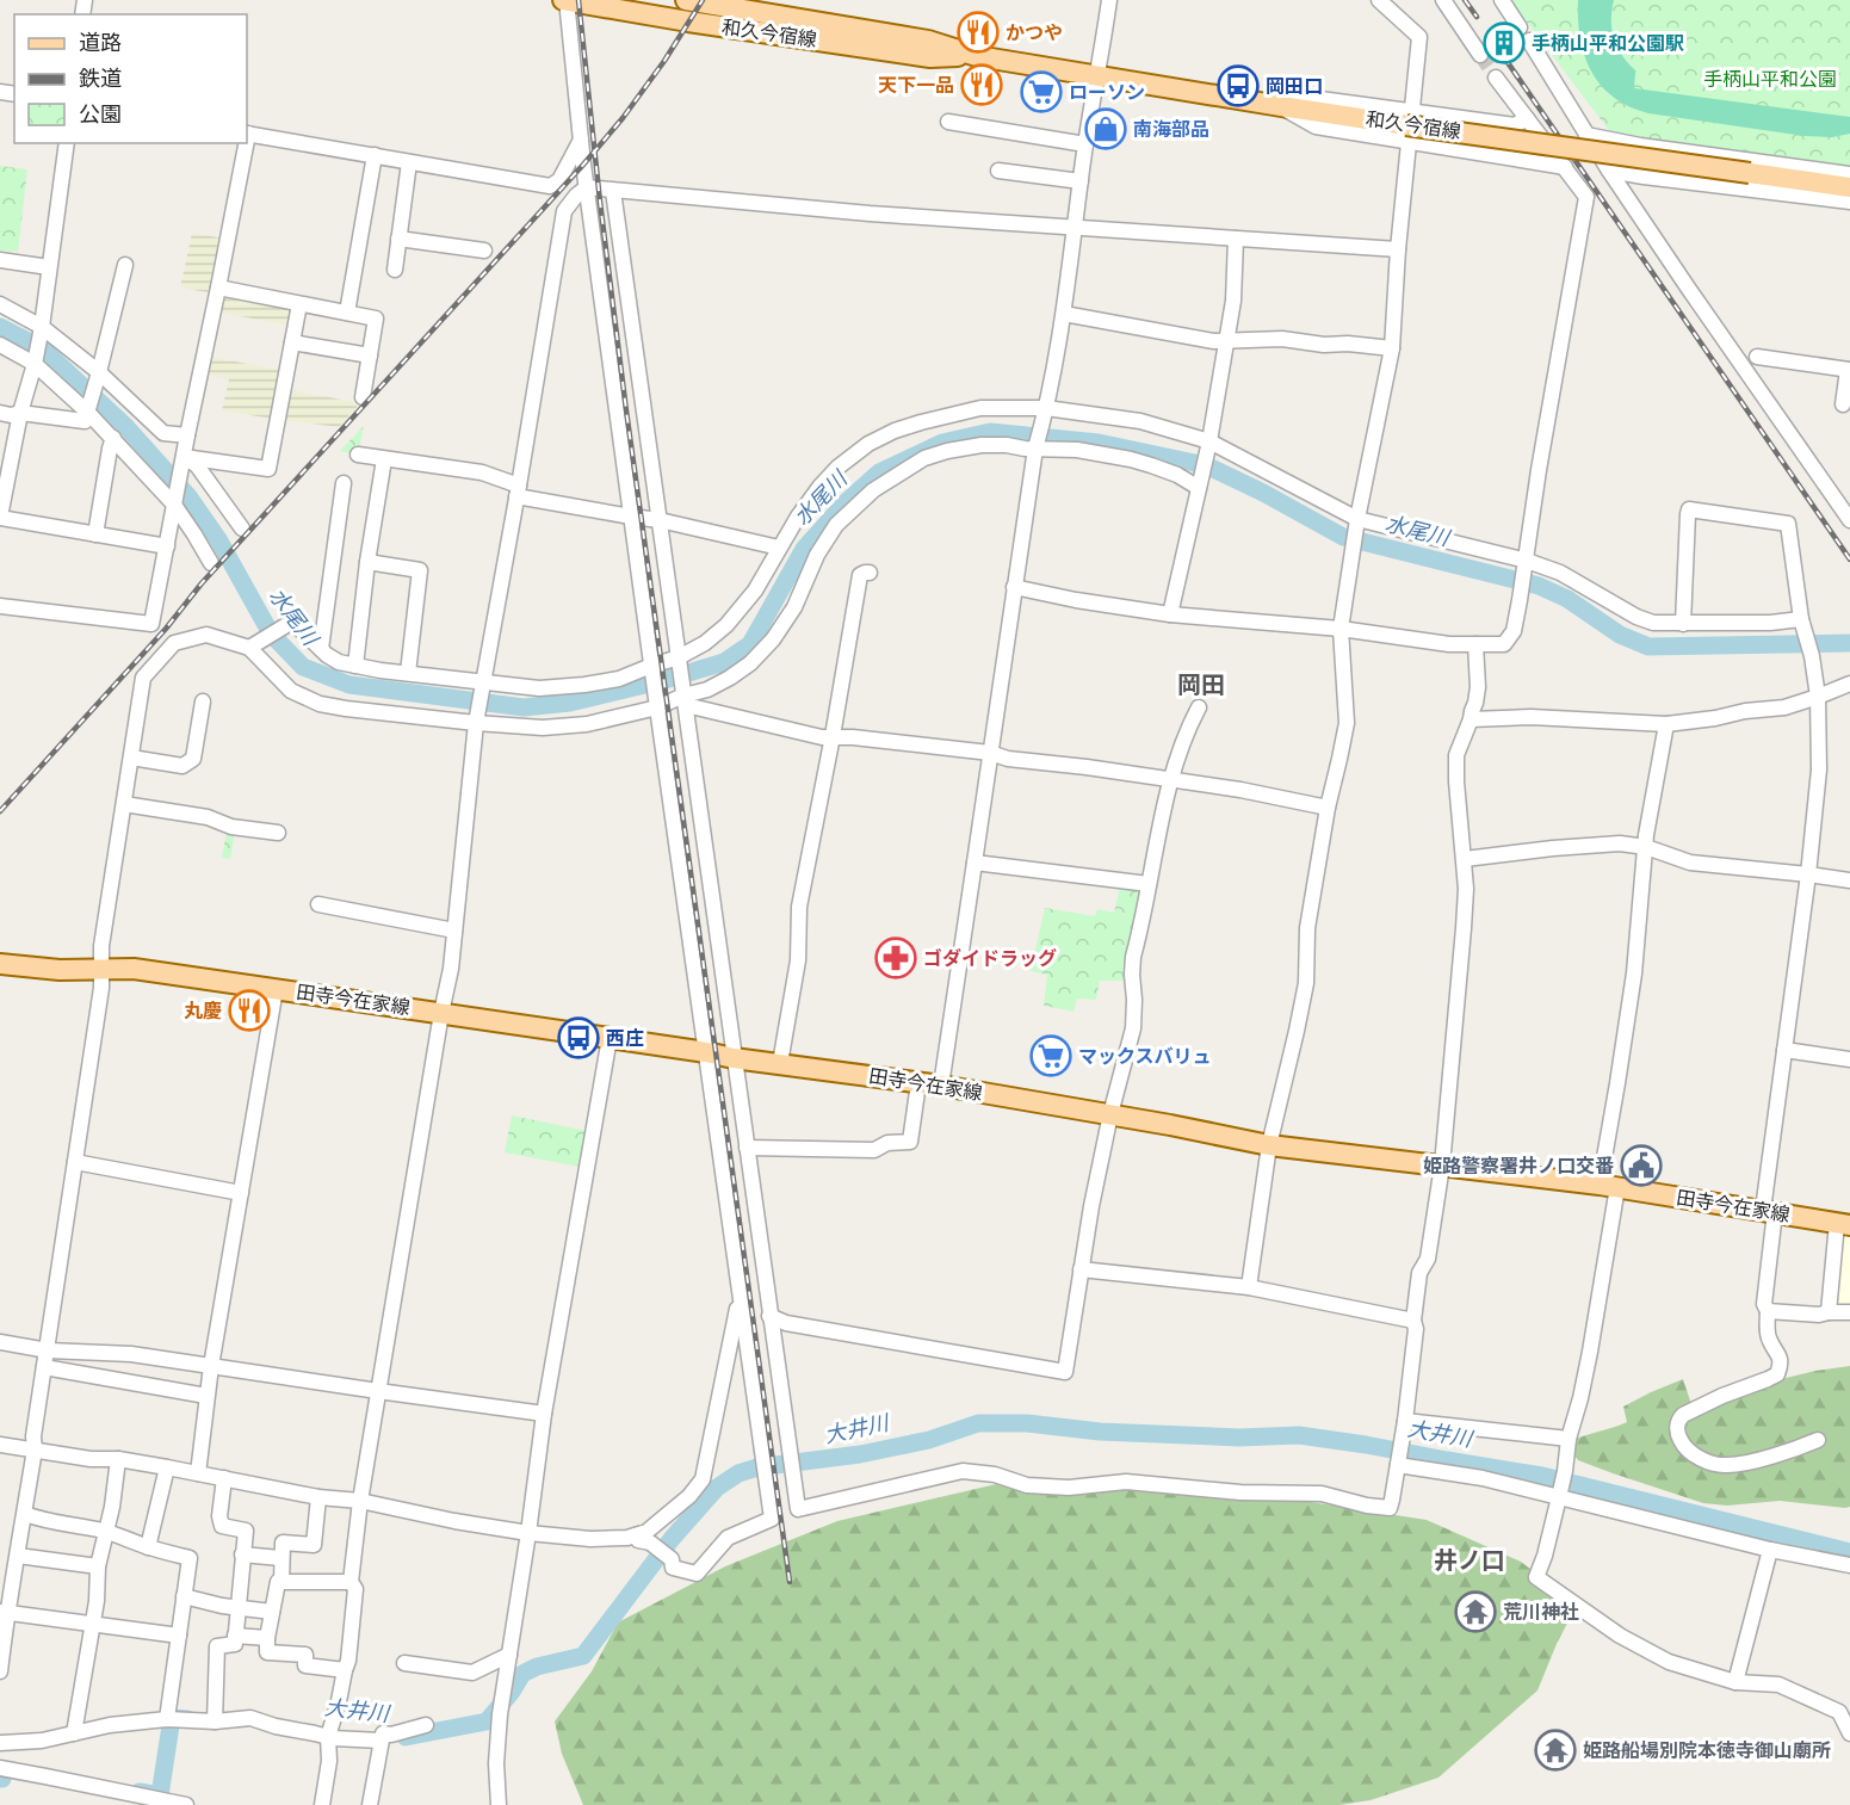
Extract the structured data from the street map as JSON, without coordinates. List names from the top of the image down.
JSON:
{
  "streets": {
    "main road": ["和久今宿線", "田寺今在家線"]
  },
  "districts": ["岡田", "井ノ口"],
  "water": ["水尾川", "大井川"],
  "parks": ["手柄山平和公園"],
  "places": {
    "restaurant": ["かつや", "天下一品", "丸慶"],
    "building": ["手柄山平和公園駅"],
    "bus stop": ["岡田口", "西庄"],
    "supermarket": ["ローソン", "マックスバリュ"],
    "shop": ["南海部品"],
    "pharmacy": ["ゴダイドラッグ"],
    "public building": ["姫路警察署井ノ口交番"],
    "temple": ["荒川神社", "姫路船場別院本徳寺御山廟所"]
  },
  "legend": ["道路", "鉄道", "公園"]
}
